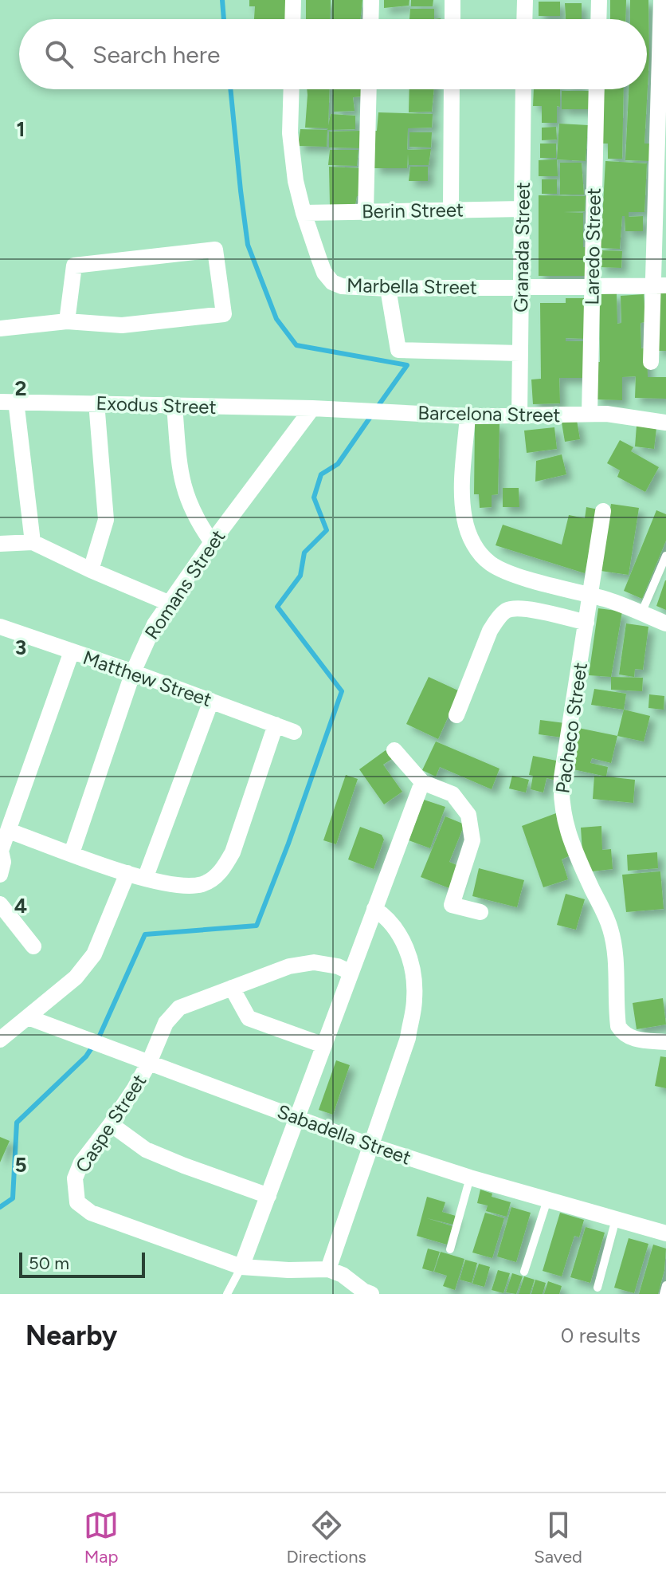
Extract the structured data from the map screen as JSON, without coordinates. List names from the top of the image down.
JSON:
{
  "streets": {
    "street": [
      "Berin Street",
      "Laredo Street",
      "Granada Street",
      "Marbella Street",
      "Exodus Street",
      "Barcelona Street",
      "Romans Street",
      "Matthew Street",
      "Pacheco Street",
      "Caspe Street",
      "Sabadella Street"
    ]
  },
  "crossings": [
    ["Berin Street", "Granada Street"],
    ["Berin Street", "Marbella Street"],
    ["Laredo Street", "Marbella Street"],
    ["Laredo Street", "Barcelona Street"],
    ["Granada Street", "Marbella Street"],
    ["Granada Street", "Barcelona Street"],
    ["Exodus Street", "Barcelona Street"],
    ["Exodus Street", "Romans Street"],
    ["Barcelona Street", "Romans Street"],
    ["Romans Street", "Matthew Street"],
    ["Caspe Street", "Sabadella Street"]
  ],
  "scale_bar": "50 m",
  "page": {
    "search": "Search here",
    "scale": "50 m",
    "heading": ["Nearby", "0 results"],
    "nav": ["Map", "Directions", "Saved"]
  },
  "grid": {
    "rows": [
      "1",
      "2",
      "3",
      "4",
      "5"
    ]
  }
}
